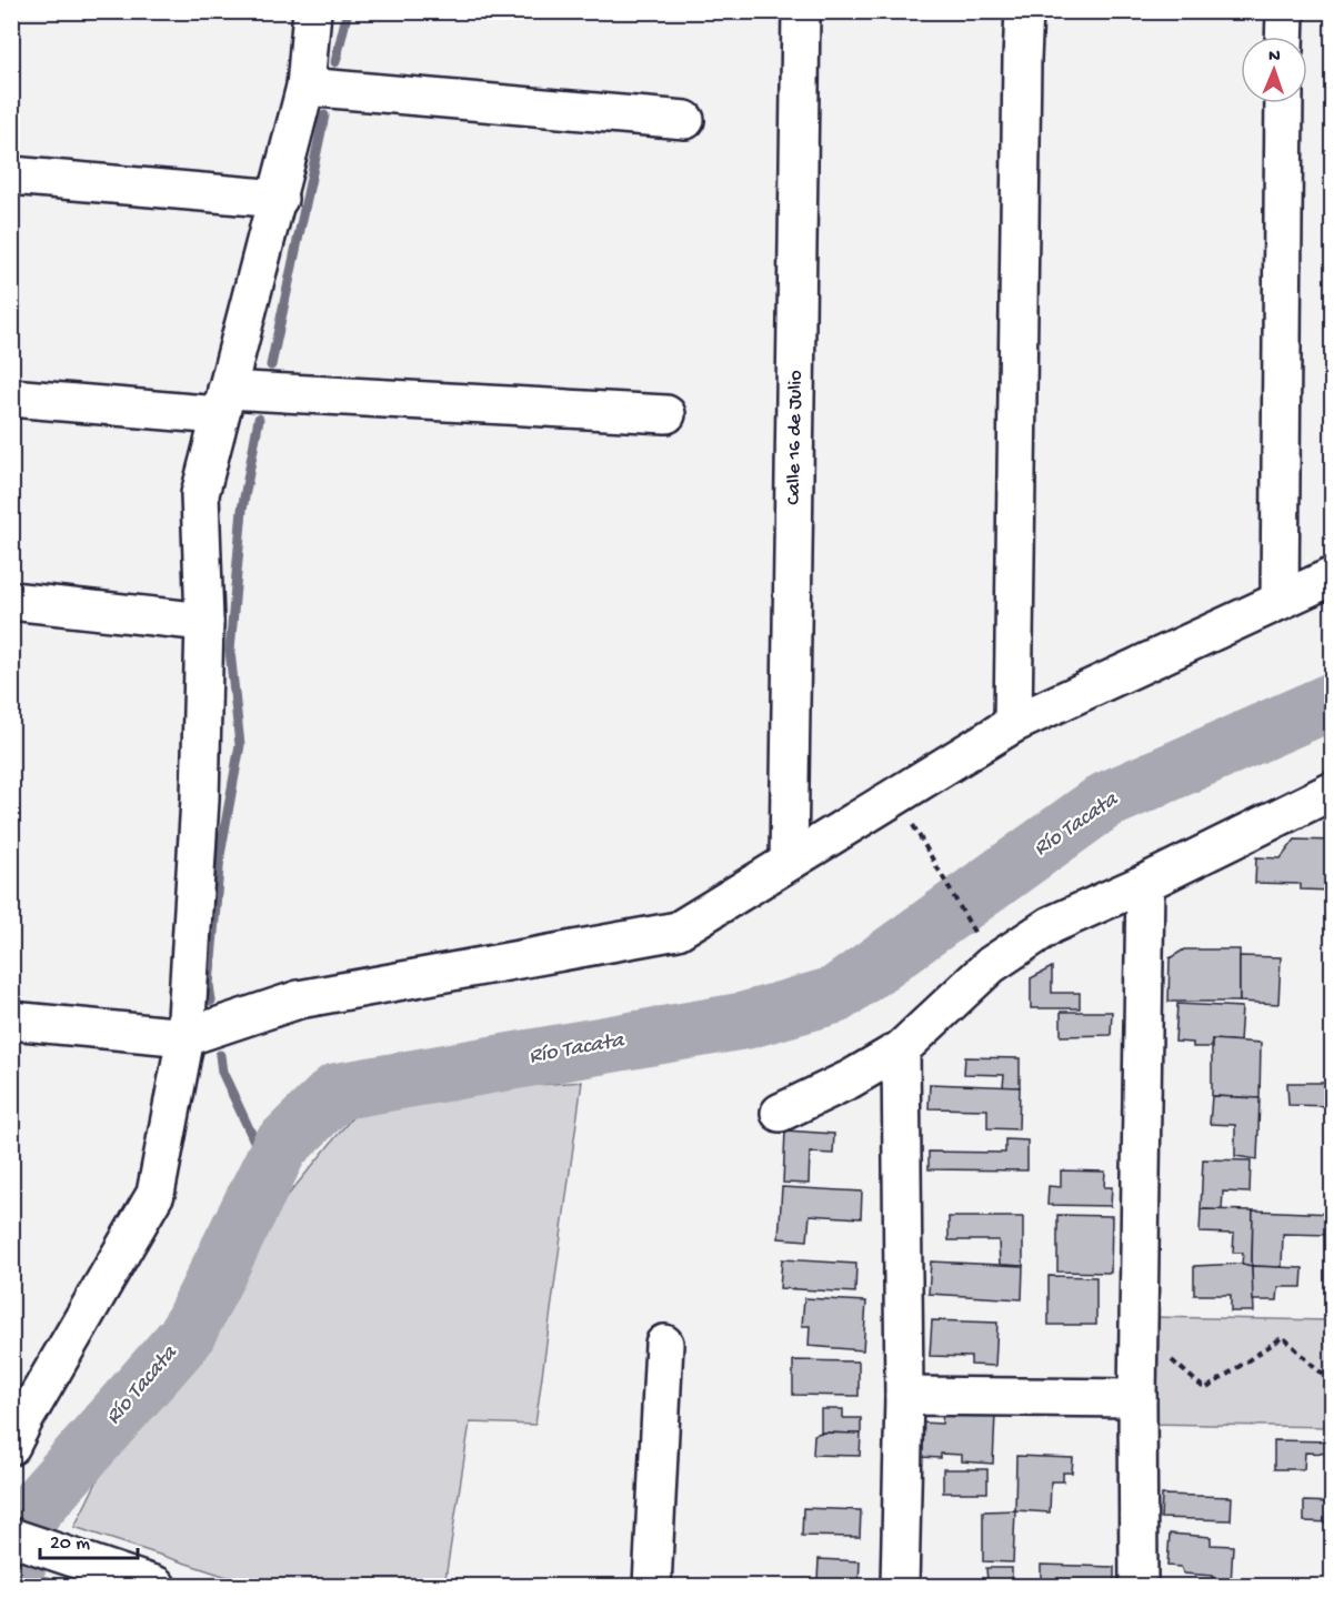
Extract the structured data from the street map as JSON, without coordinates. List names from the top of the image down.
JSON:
{
  "streets": {
    "street": ["Calle 16 de Julio"]
  },
  "water": ["Río Tacata"],
  "scale_bar": "20 m",
  "north": "top"
}
